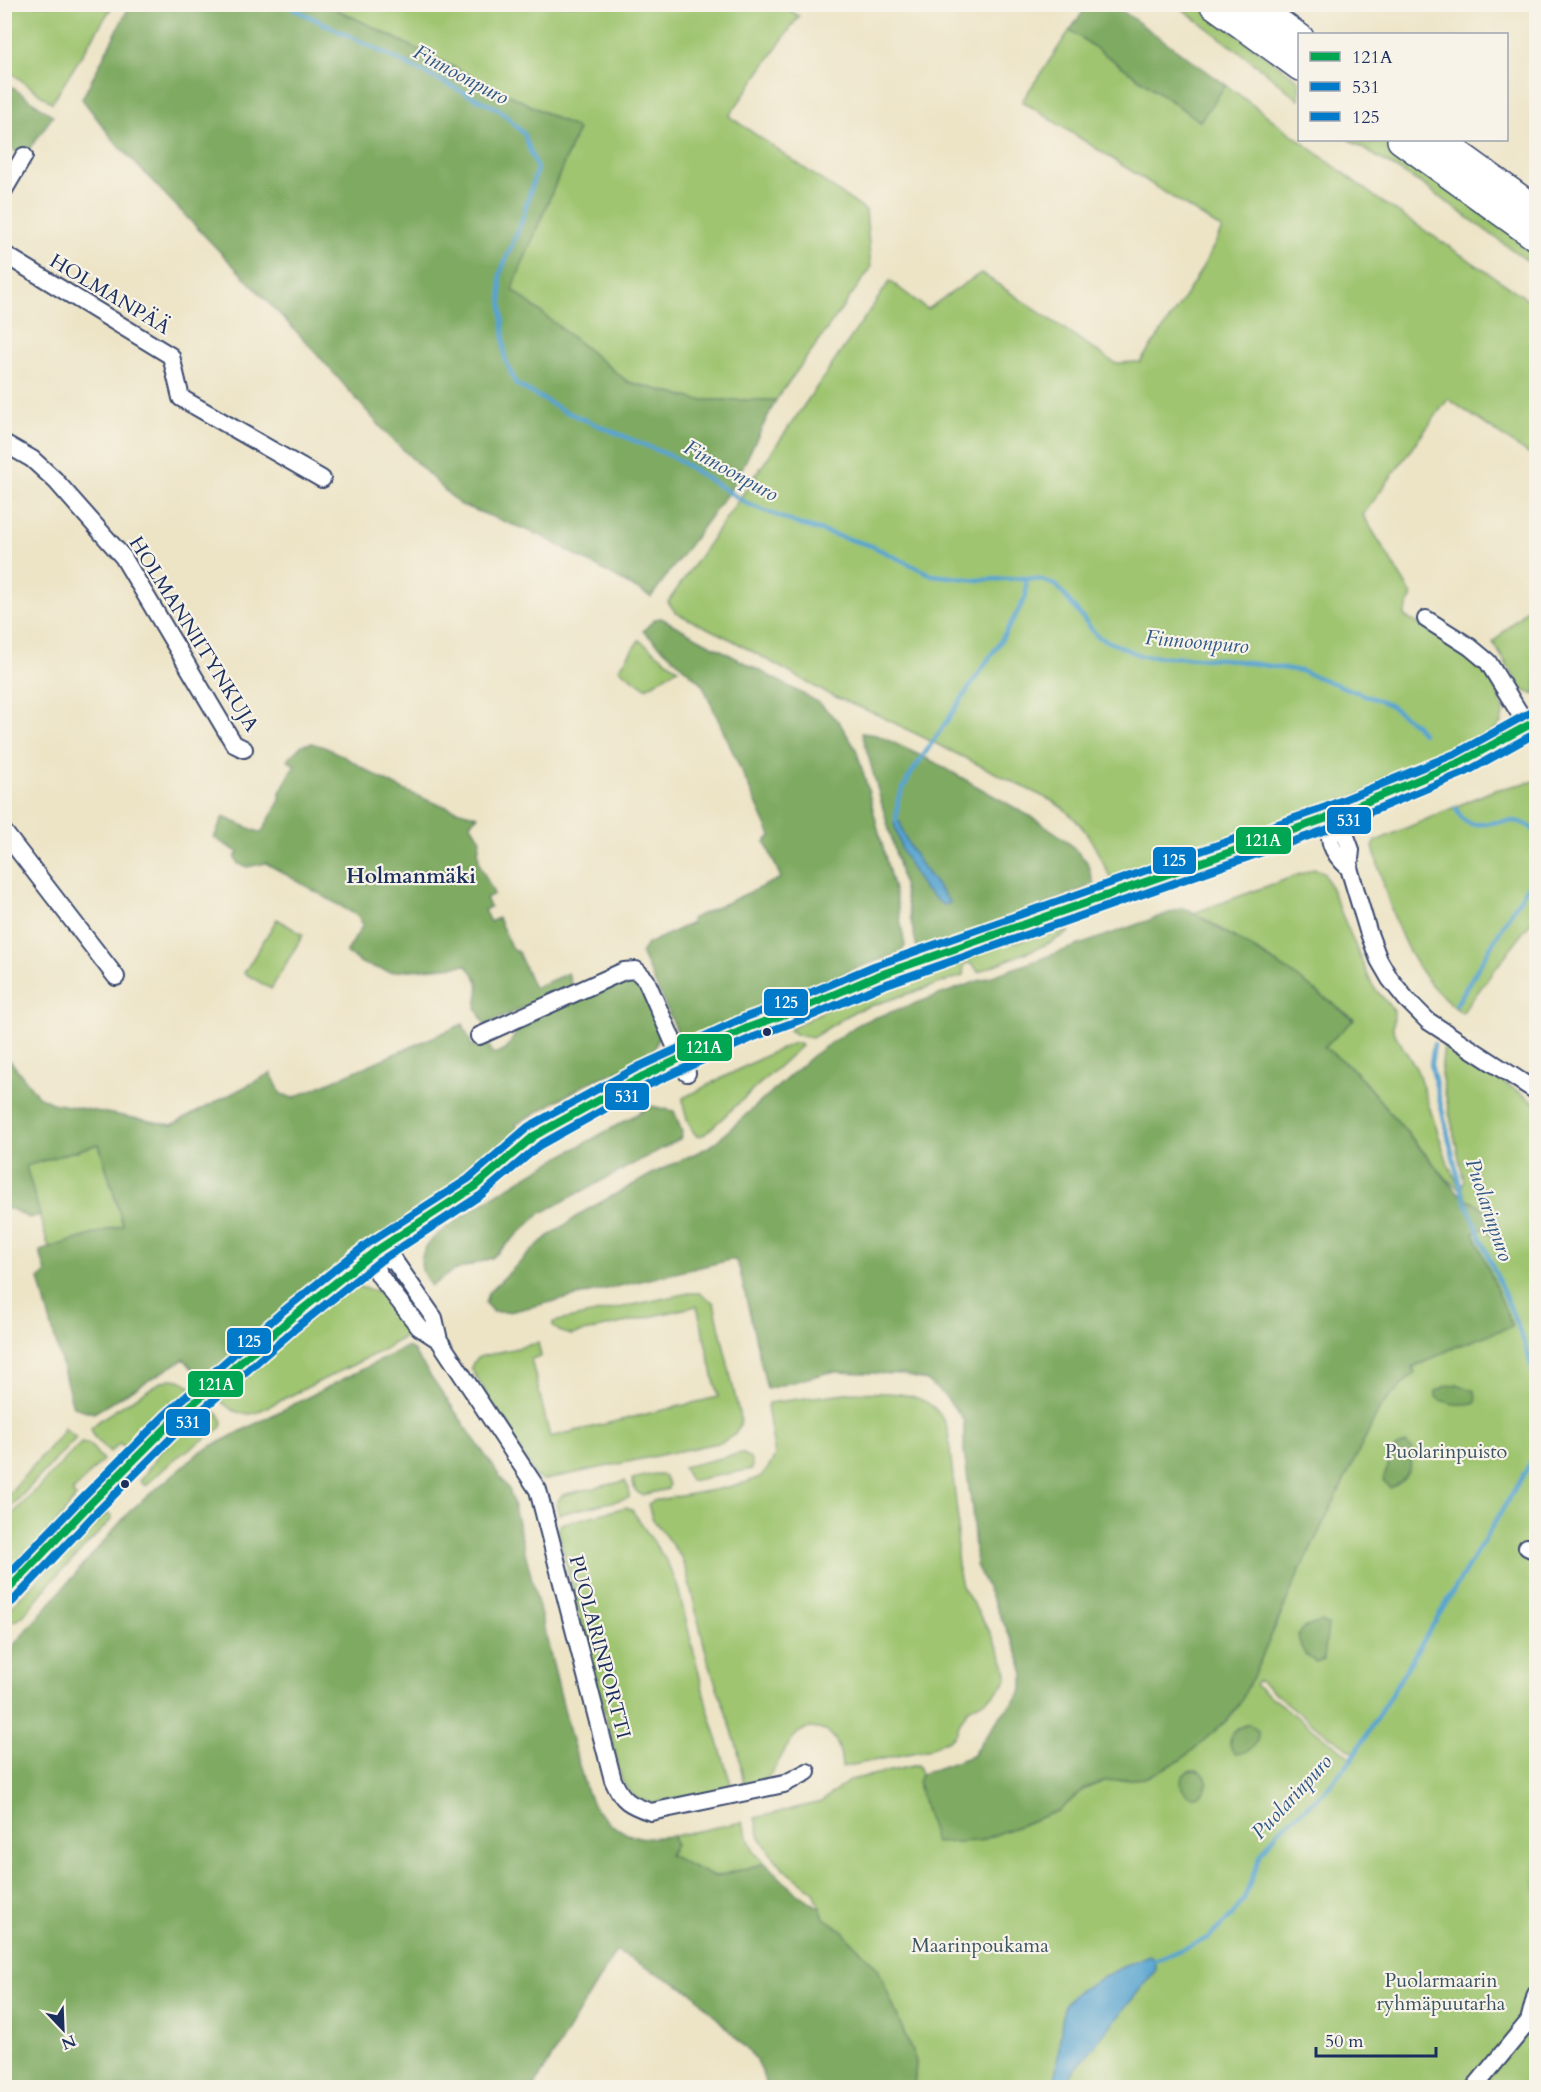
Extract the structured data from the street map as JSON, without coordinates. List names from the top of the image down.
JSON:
{
  "streets": {
    "street": ["HOLMANPÄÄ", "HOLMANNIITYNKUJA", "PUOLARINPORTTI"]
  },
  "districts": ["Holmanmäki"],
  "water": ["Finnoonpuro", "Puolarinpuro"],
  "parks": ["Puolarinpuisto", "Maarinpoukama", "Puolarmaarin ryhmäpuutarha"],
  "lines": ["transit line 125", "transit line 121A", "transit line 531"],
  "legend": ["121A", "531", "125"],
  "scale_bar": "50 m",
  "north": "bottom right"
}
